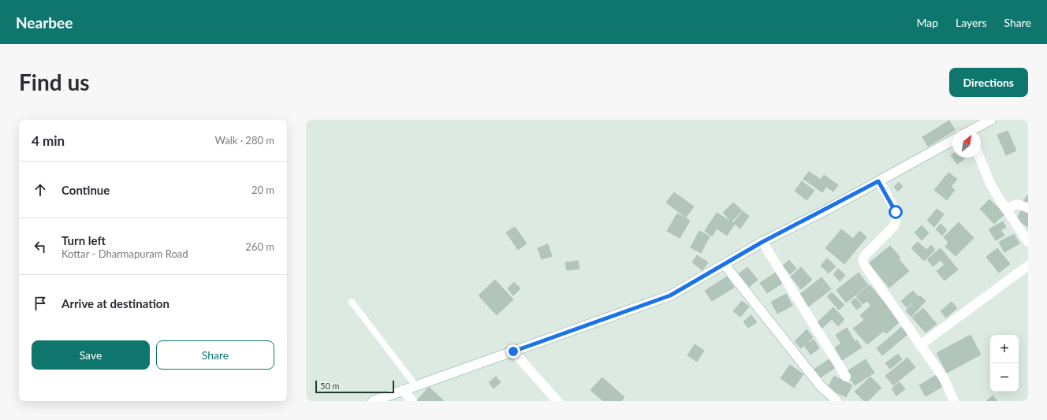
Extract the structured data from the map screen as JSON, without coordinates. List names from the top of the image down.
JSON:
{
  "scale_bar": "50 m",
  "north": "top right",
  "page": {
    "header": "Nearbee",
    "nav": ["Map", "Layers", "Share"],
    "buttons": [
      "Directions",
      ["Save", "Share"]
    ],
    "title": "Find us",
    "heading": ["4 min", "Walk · 280 m"],
    "list": [
      ["Continue", "20 m"],
      ["Turn left", "Kottar - Dharmapuram Road", "260 m"],
      "Arrive at destination"
    ],
    "map_buttons": ["+", "−"],
    "scale": "50 m"
  }
}
